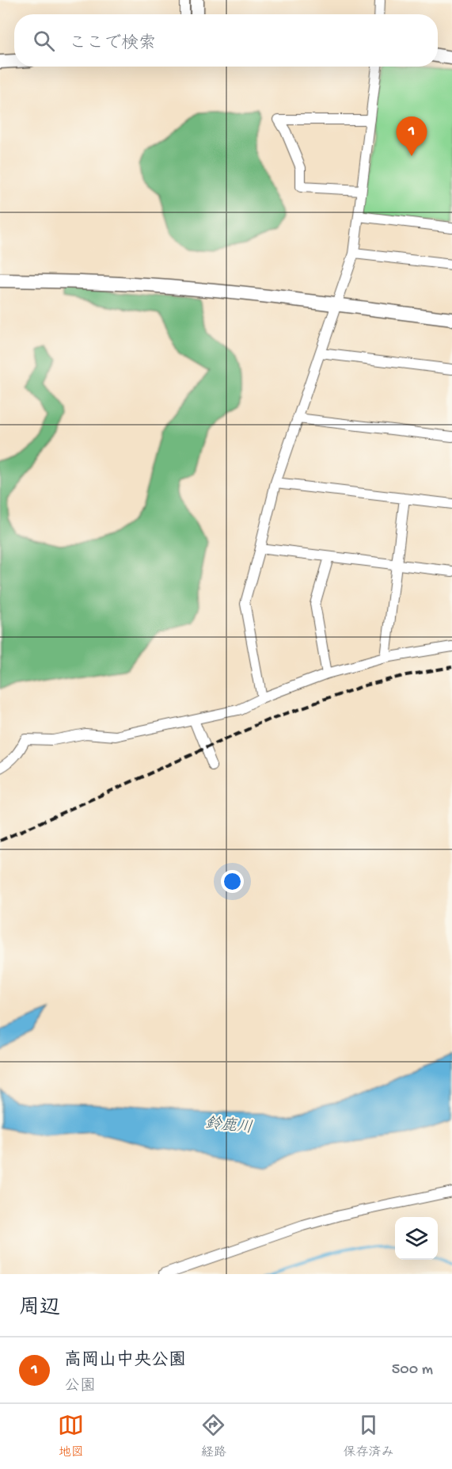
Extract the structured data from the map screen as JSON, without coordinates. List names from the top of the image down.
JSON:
{
  "water": ["鈴鹿川"],
  "page": {
    "search": "ここで検索",
    "pins": "1",
    "heading": "周辺",
    "list": [
      {
        "mark": "1",
        "name": "高岡山中央公園",
        "note": "公園",
        "value": "500 m"
      }
    ],
    "nav": ["地図", "経路", "保存済み"]
  }
}
